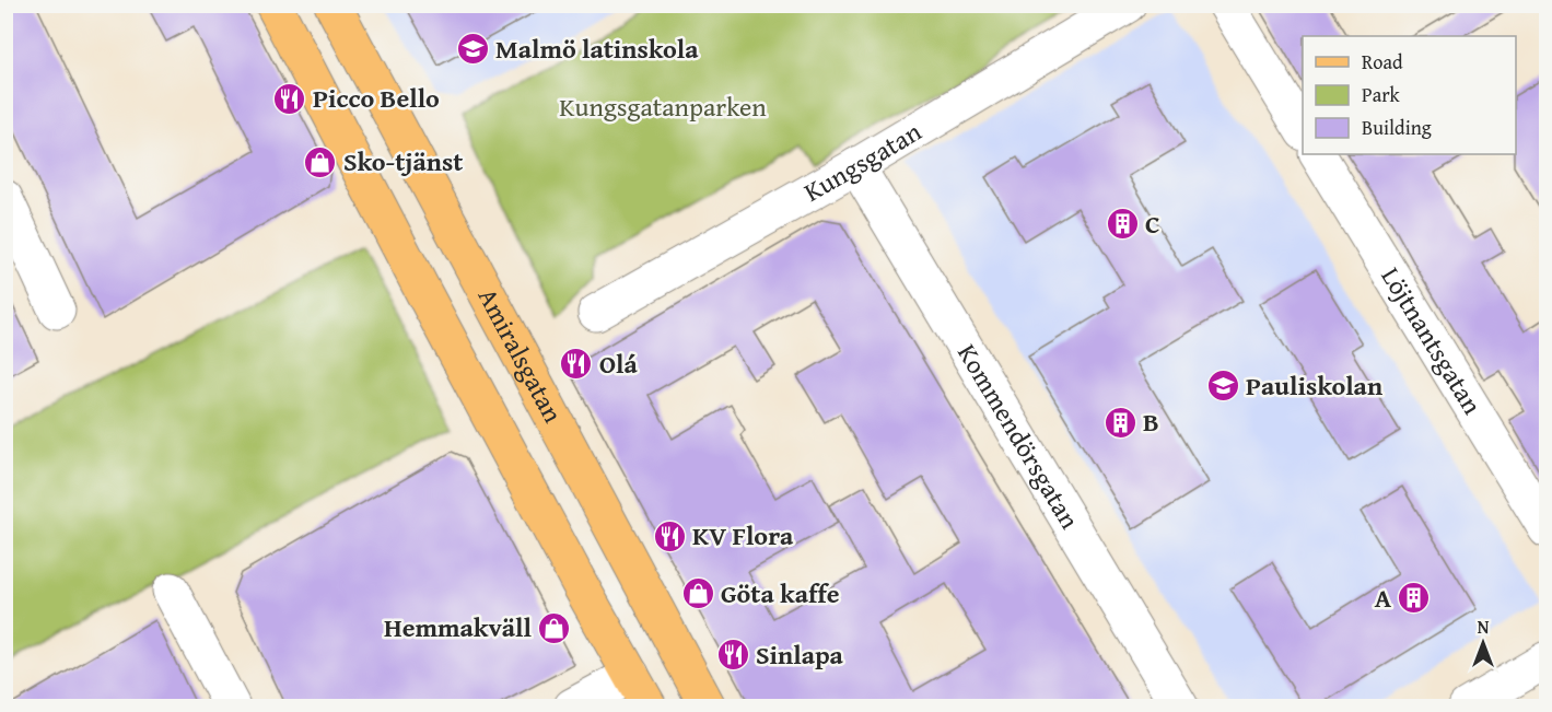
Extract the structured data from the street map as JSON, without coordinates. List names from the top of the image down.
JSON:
{
  "streets": {
    "main road": ["Amiralsgatan"],
    "street": ["Kungsgatan", "Löjtnantsgatan", "Kommendörsgatan"]
  },
  "crossings": [
    ["Kungsgatan", "Kommendörsgatan"]
  ],
  "parks": ["Kungsgatanparken"],
  "places": {
    "school or university": ["Malmö latinskola", "Pauliskolan"],
    "restaurant": [
      "Picco Bello",
      "Olá",
      "KV Flora",
      "Sinlapa"
    ],
    "shop": ["Sko-tjänst", "Göta kaffe", "Hemmakväll"],
    "building": ["C", "B", "A"]
  },
  "legend": ["Road", "Park", "Building"],
  "north": "top"
}
